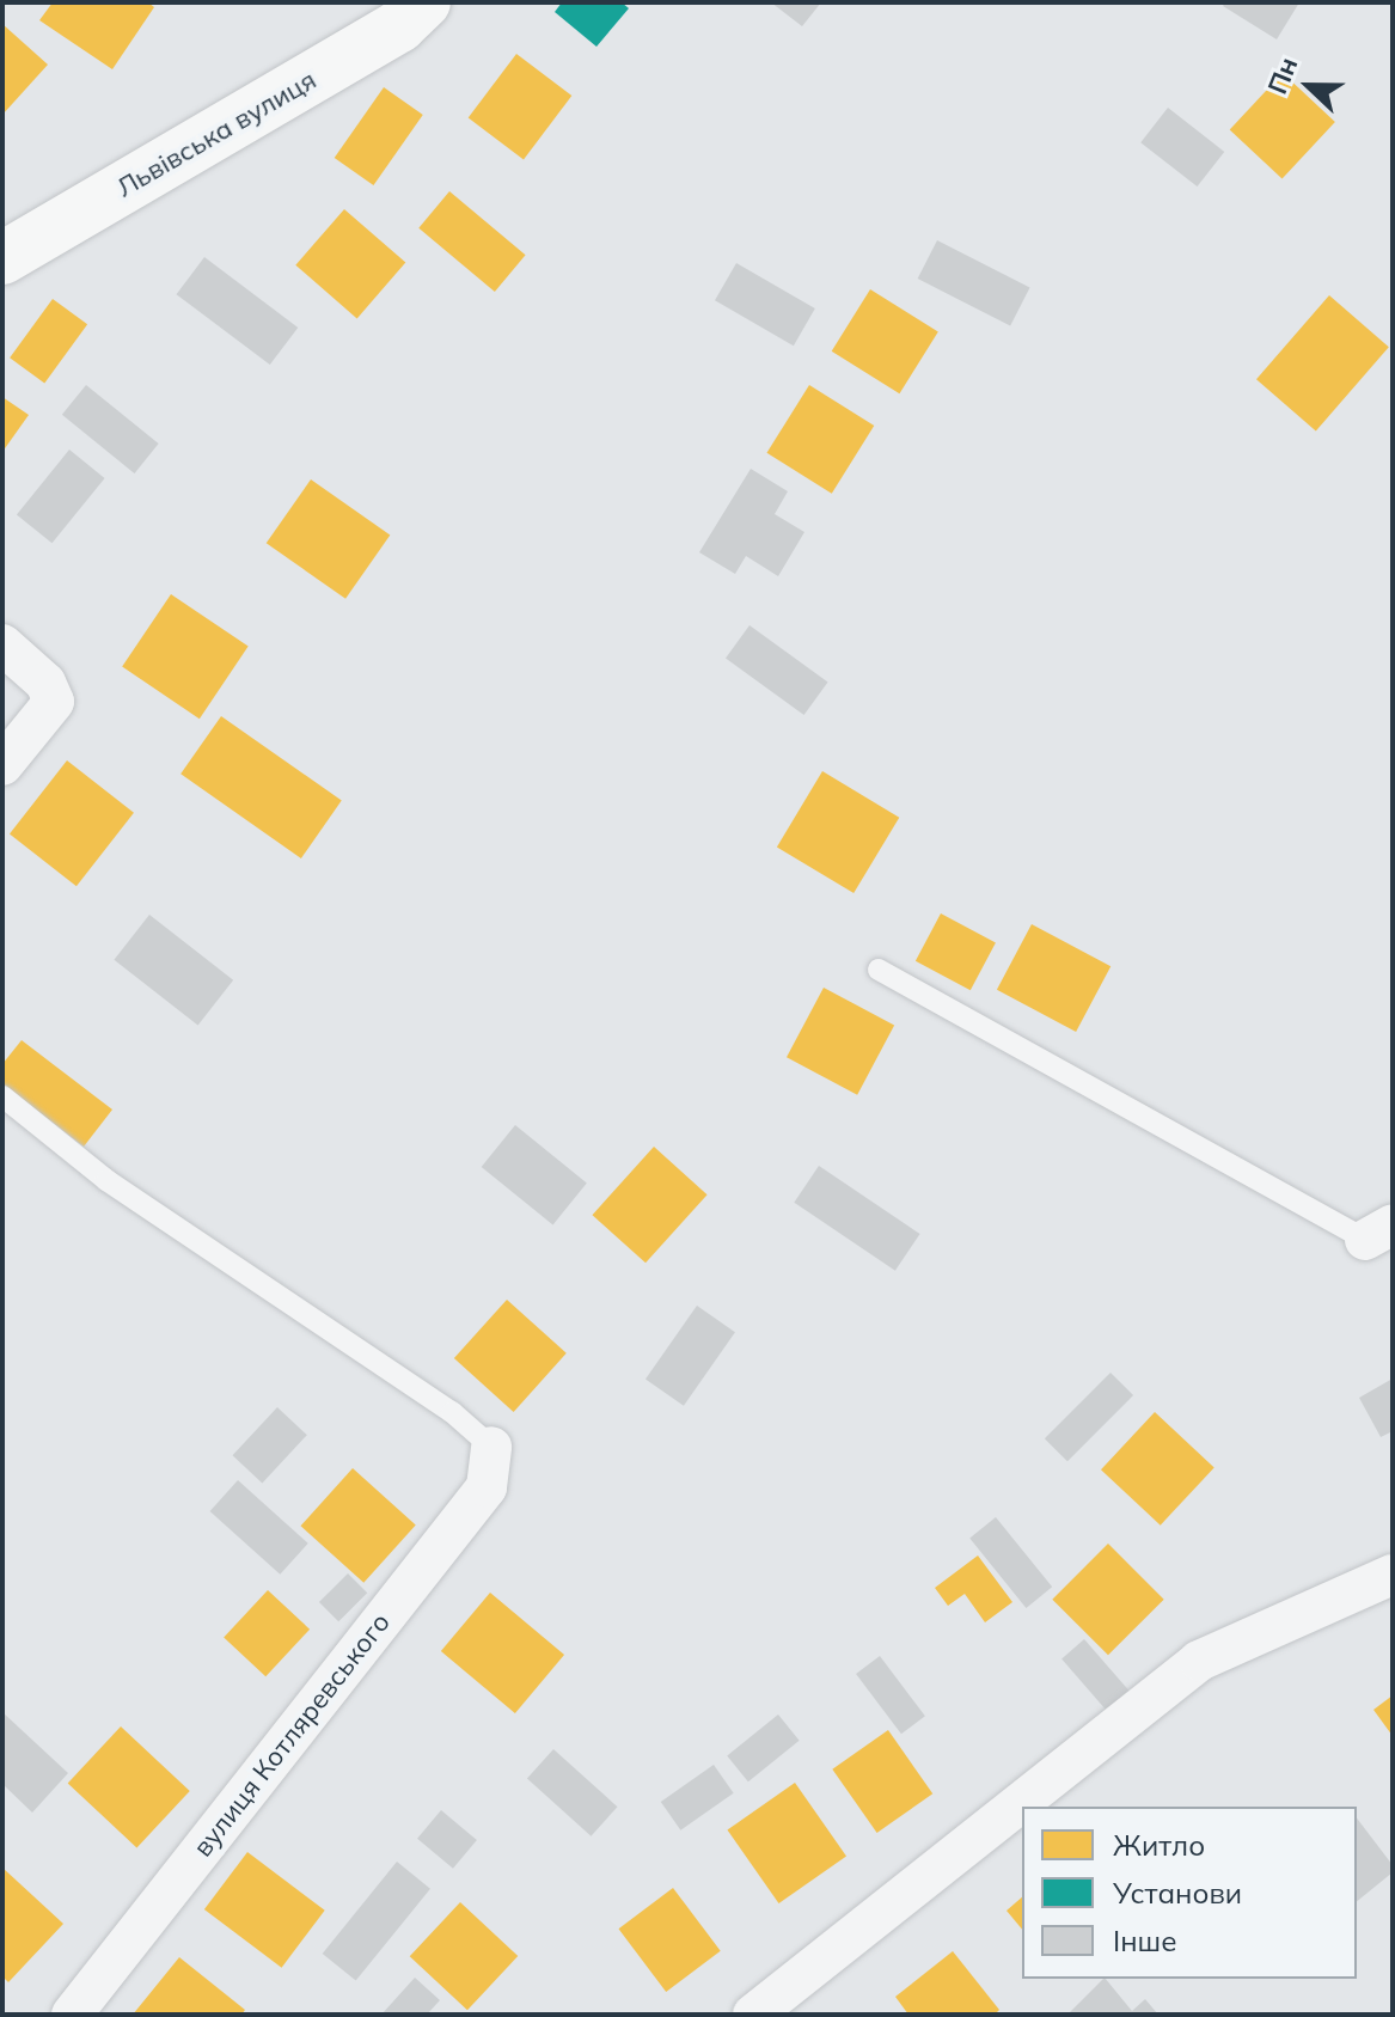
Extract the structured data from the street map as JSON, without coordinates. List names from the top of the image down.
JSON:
{
  "streets": {
    "main road": ["Львівська вулиця"],
    "street": ["вулиця Котляревського"]
  },
  "legend": ["Житло", "Установи", "Інше"],
  "north": "left"
}
